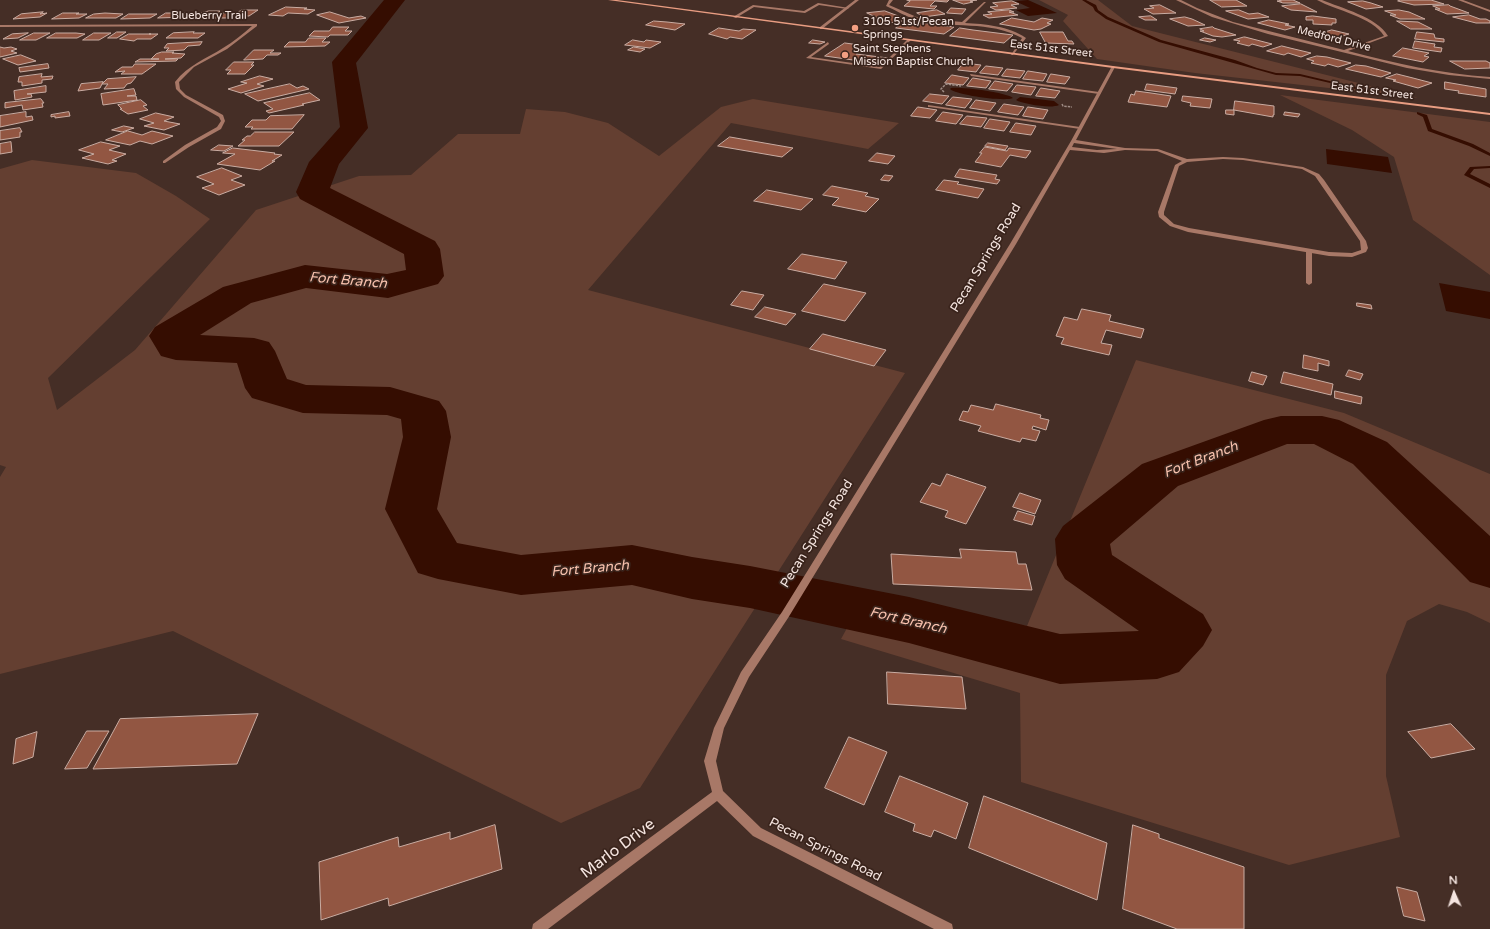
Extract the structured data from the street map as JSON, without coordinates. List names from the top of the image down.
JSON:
{
  "streets": {
    "main road": ["East 51st Street"],
    "street": [
      "Blueberry Trail",
      "Medford Drive",
      "Pecan Springs Road",
      "Marlo Drive"
    ]
  },
  "crossings": [
    ["East 51st Street", "Pecan Springs Road"],
    ["Pecan Springs Road", "Marlo Drive"]
  ],
  "water": ["Fort Branch"],
  "places": ["3105 51st/Pecan Springs", "Saint Stephens Mission Baptist Church"],
  "north": "top"
}
